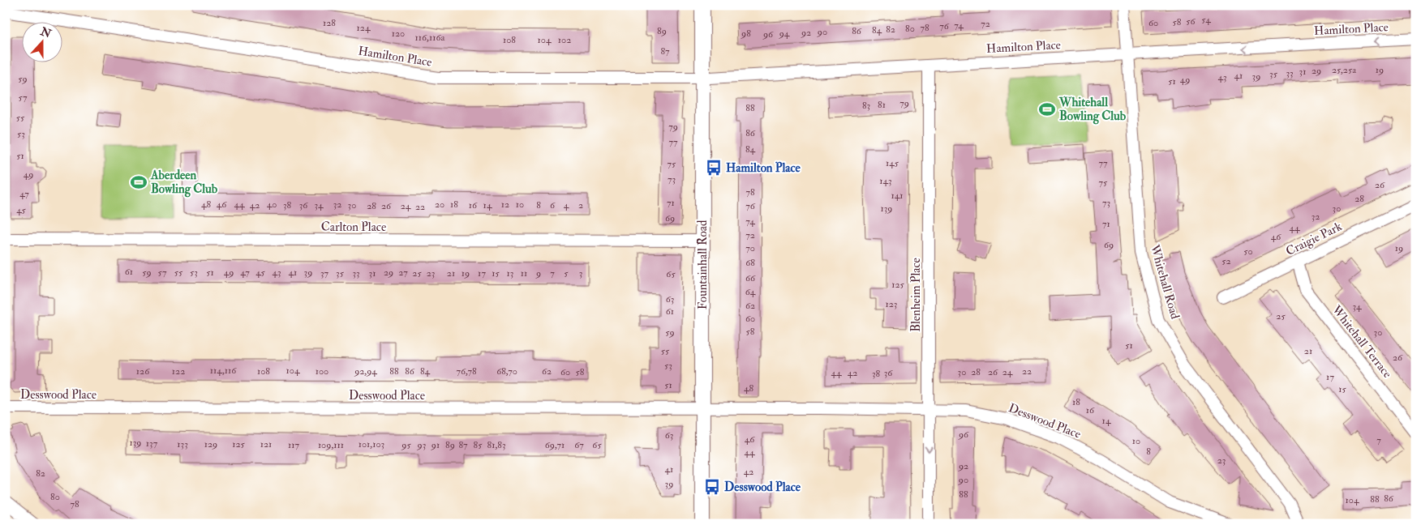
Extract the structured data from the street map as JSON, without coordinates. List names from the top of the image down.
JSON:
{
  "streets": {
    "street": [
      "Hamilton Place",
      "Carlton Place",
      "Craigie Park",
      "Fountainhall Road",
      "Whitehall Road",
      "Blenheim Place",
      "Whitehall Terrace",
      "Desswood Place"
    ]
  },
  "crossings": [
    ["Hamilton Place", "Fountainhall Road"],
    ["Hamilton Place", "Whitehall Road"],
    ["Hamilton Place", "Blenheim Place"],
    ["Carlton Place", "Fountainhall Road"],
    ["Craigie Park", "Whitehall Terrace"],
    ["Fountainhall Road", "Desswood Place"],
    ["Blenheim Place", "Desswood Place"]
  ],
  "places": {
    "sports": ["Whitehall Bowling Club", "Aberdeen Bowling Club"],
    "bus stop": ["Hamilton Place", "Desswood Place"]
  },
  "house_numbers": [
    "54",
    "56",
    "58",
    "128",
    "60",
    "72",
    "74",
    "76",
    "124",
    "78",
    "80",
    "82",
    "84",
    "89",
    "86",
    "90",
    "92",
    "120",
    "98",
    "94",
    "96",
    "116,116a",
    "108",
    "104",
    "102",
    "87",
    "25,25a",
    "19",
    "29",
    "31",
    "33",
    "35",
    "41",
    "39",
    "43",
    "59",
    "49",
    "51",
    "57",
    "79",
    "81",
    "83",
    "88",
    "55",
    "79",
    "86",
    "53",
    "77",
    "84",
    "51",
    "145",
    "77",
    "75",
    "49",
    "73",
    "143",
    "75",
    "26",
    "78",
    "47",
    "141",
    "28",
    "71",
    "73",
    "48",
    "46",
    "44",
    "40",
    "32",
    "20",
    "18",
    "12",
    "10",
    "42",
    "38",
    "36",
    "34",
    "30",
    "16",
    "14",
    "8",
    "6",
    "4",
    "2",
    "28",
    "26",
    "24",
    "76",
    "22",
    "139",
    "30",
    "45",
    "32",
    "69",
    "74",
    "71",
    "44",
    "72",
    "46",
    "69",
    "70",
    "19",
    "50",
    "52",
    "68",
    "61",
    "59",
    "57",
    "55",
    "53",
    "51",
    "49",
    "47",
    "45",
    "43",
    "41",
    "39",
    "29",
    "27",
    "37",
    "35",
    "33",
    "31",
    "25",
    "23",
    "21",
    "19",
    "17",
    "15",
    "13",
    "11",
    "9",
    "7",
    "5",
    "3",
    "65",
    "66",
    "125",
    "64",
    "63",
    "123",
    "62",
    "34",
    "61",
    "25",
    "60",
    "58",
    "59",
    "30",
    "51",
    "55",
    "21",
    "26",
    "53",
    "114,116",
    "104",
    "126",
    "122",
    "108",
    "100",
    "92,94",
    "88",
    "86",
    "84",
    "76,78",
    "68,70",
    "62",
    "22",
    "60",
    "58",
    "30",
    "28",
    "26",
    "24",
    "44",
    "42",
    "36",
    "38",
    "17",
    "51",
    "48",
    "15",
    "18",
    "16",
    "14",
    "96",
    "63",
    "46",
    "7",
    "10",
    "139",
    "137",
    "133",
    "129",
    "125",
    "121",
    "101,103",
    "117",
    "109,111",
    "95",
    "93",
    "91",
    "89",
    "87",
    "85",
    "81,83",
    "69,71",
    "67",
    "65",
    "8",
    "44",
    "23",
    "92",
    "41",
    "42",
    "82",
    "90",
    "39",
    "88",
    "80",
    "86",
    "88",
    "104",
    "78"
  ],
  "north": "top"
}
